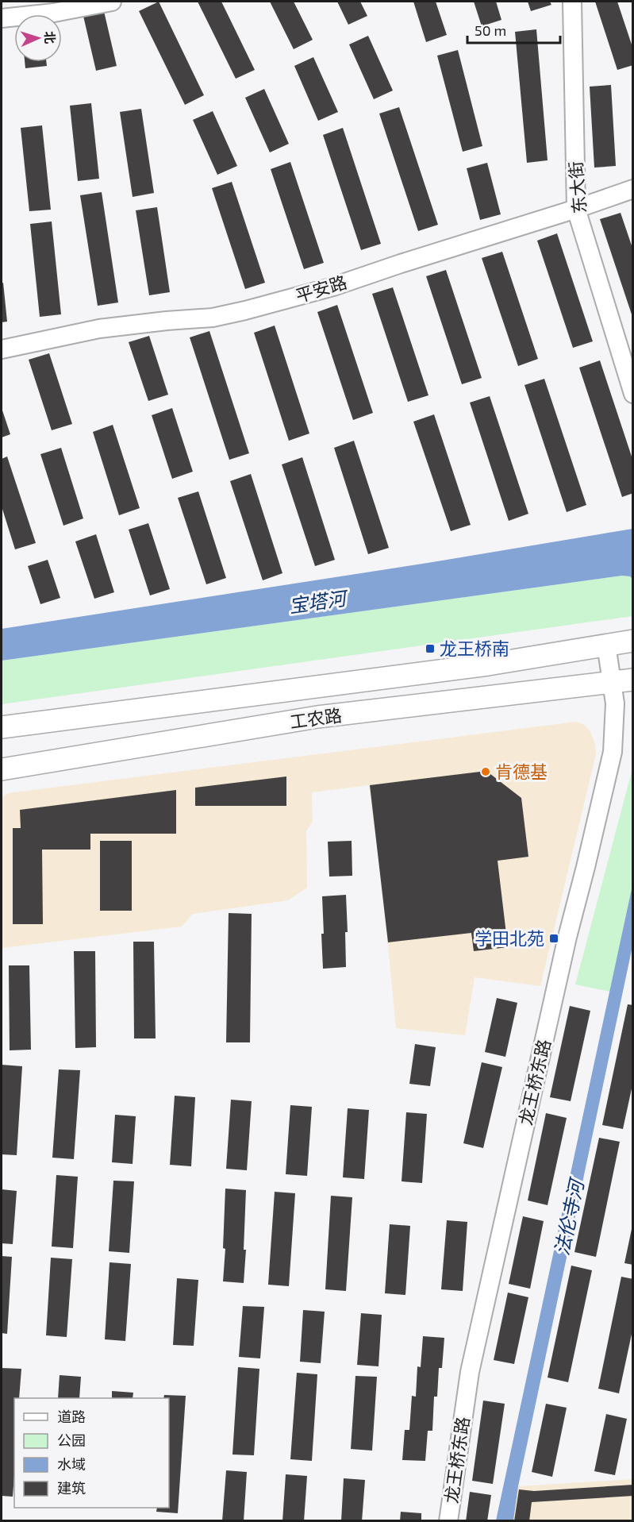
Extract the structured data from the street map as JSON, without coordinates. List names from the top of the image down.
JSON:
{
  "streets": {
    "main road": ["工农路"],
    "street": ["东大街", "平安路", "龙王桥东路"]
  },
  "crossings": [
    ["东大街", "平安路"],
    ["工农路", "龙王桥东路"]
  ],
  "water": ["宝塔河", "法伦寺河"],
  "places": {
    "transit": ["龙王桥南", "学田北苑"],
    "other": ["肯德基"]
  },
  "legend": [
    "道路",
    "公园",
    "水域",
    "建筑"
  ],
  "scale_bar": "50 m",
  "north": "right"
}
